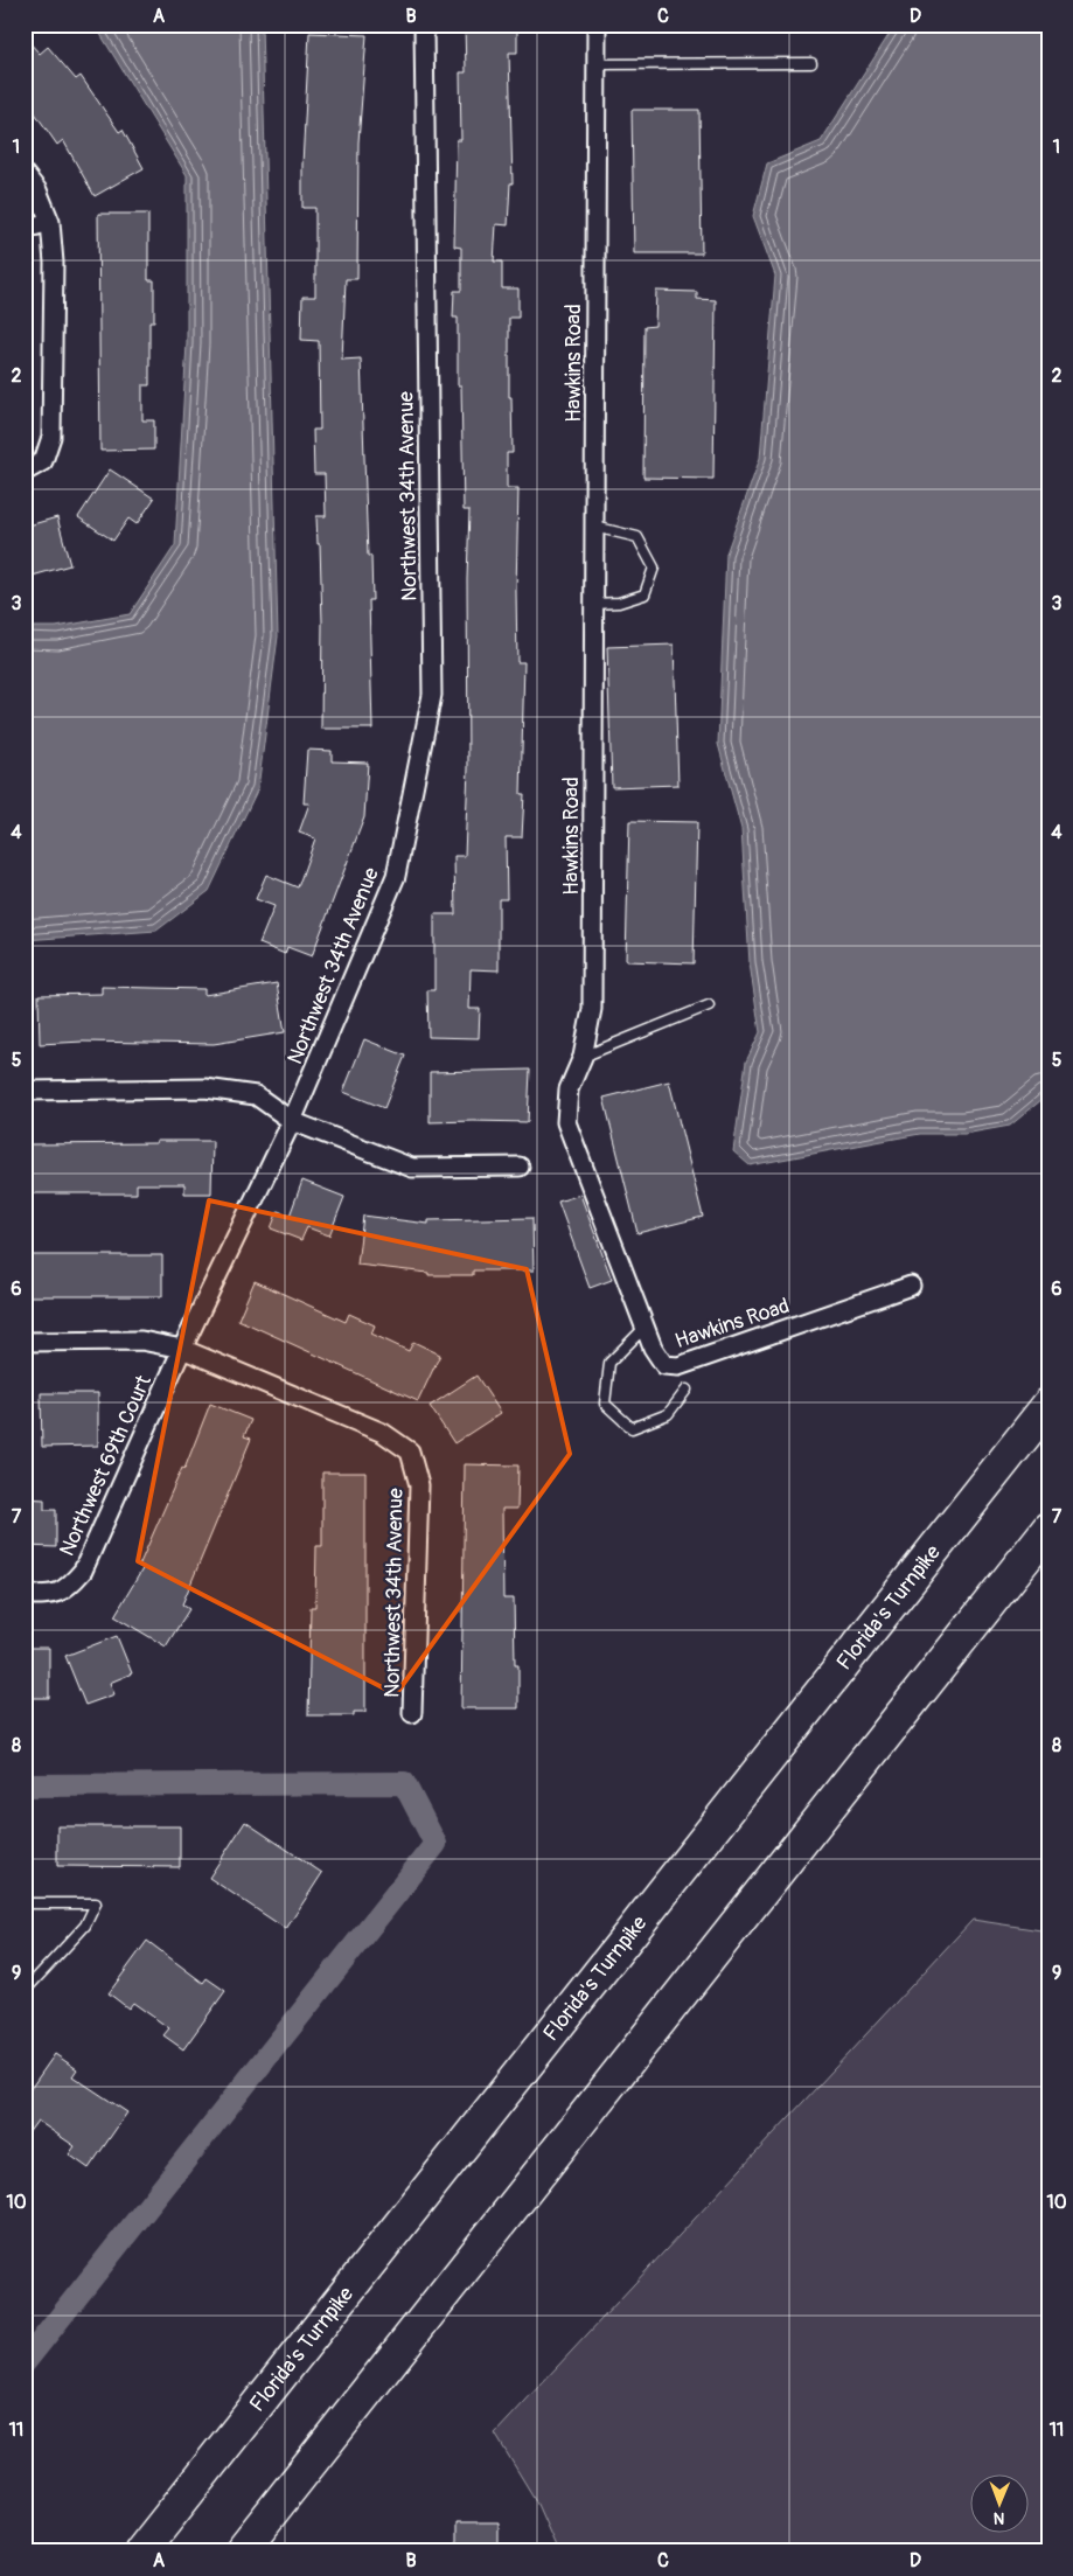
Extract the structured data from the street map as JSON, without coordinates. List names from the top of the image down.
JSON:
{
  "streets": {
    "highway": ["Florida's Turnpike"],
    "street": ["Hawkins Road", "Northwest 34th Avenue", "Northwest 69th Court"]
  },
  "crossings": [
    ["Northwest 34th Avenue", "Northwest 69th Court"]
  ],
  "north": "bottom",
  "grid": {
    "columns": [
      "A",
      "B",
      "C",
      "D"
    ],
    "rows": [
      "1",
      "2",
      "3",
      "4",
      "5",
      "6",
      "7",
      "8",
      "9",
      "10",
      "11"
    ]
  }
}
